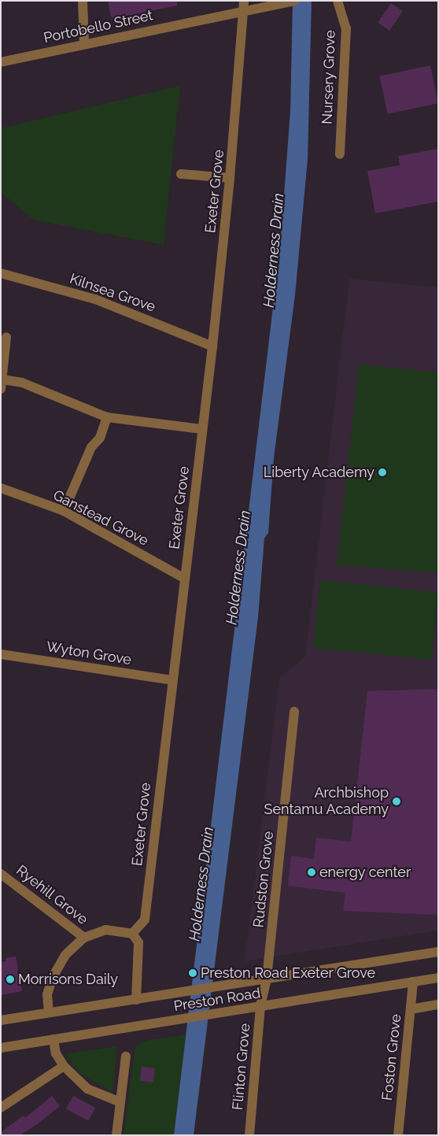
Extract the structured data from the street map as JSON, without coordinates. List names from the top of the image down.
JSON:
{
  "streets": {
    "street": [
      "Portobello Street",
      "Nursery Grove",
      "Exeter Grove",
      "Kilnsea Grove",
      "Ganstead Grove",
      "Wyton Grove",
      "Rudston Grove",
      "Ryehill Grove",
      "Preston Road",
      "Foston Grove",
      "Flinton Grove"
    ]
  },
  "crossings": [
    ["Portobello Street", "Exeter Grove"],
    ["Exeter Grove", "Kilnsea Grove"],
    ["Exeter Grove", "Ganstead Grove"],
    ["Exeter Grove", "Wyton Grove"],
    ["Exeter Grove", "Ryehill Grove"],
    ["Rudston Grove", "Preston Road"],
    ["Rudston Grove", "Flinton Grove"],
    ["Preston Road", "Foston Grove"],
    ["Preston Road", "Flinton Grove"]
  ],
  "water": ["Holderness Drain"],
  "places": [
    "Liberty Academy",
    "Archbishop Sentamu Academy",
    "energy center",
    "Preston Road Exeter Grove",
    "Morrisons Daily"
  ]
}
